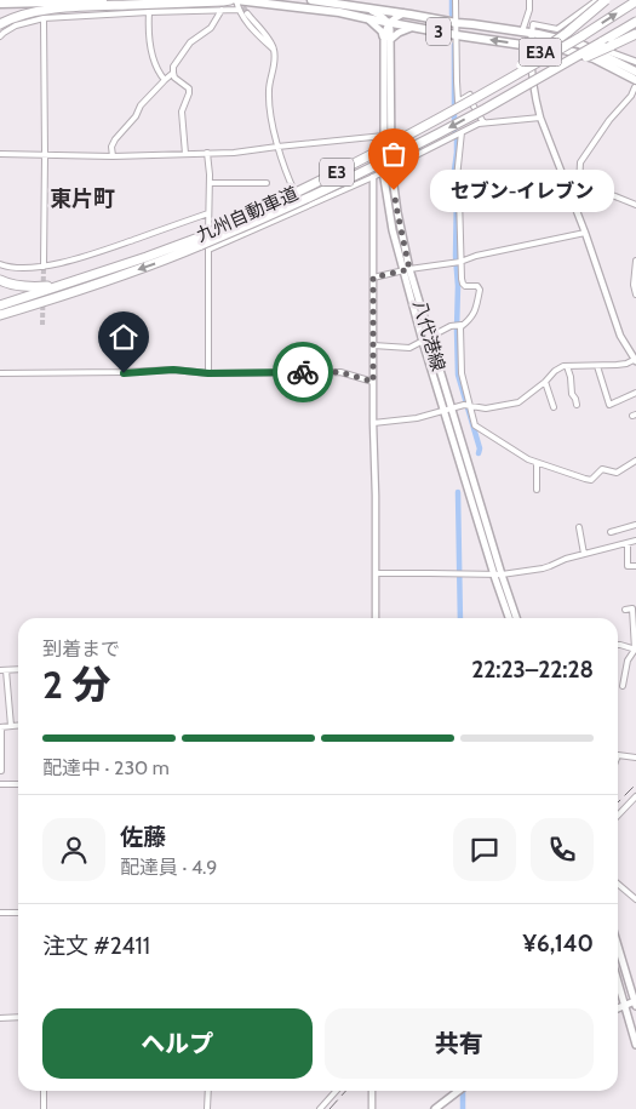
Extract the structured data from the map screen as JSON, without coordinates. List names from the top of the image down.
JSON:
{
  "streets": {
    "highway": [
      "3",
      "E3A",
      "E3",
      "九州自動車道"
    ],
    "main road": ["八代港線"]
  },
  "crossings": [
    ["3", "八代港線"],
    ["E3A", "九州自動車道"]
  ],
  "districts": ["東片町"],
  "places": ["セブン-イレブン"],
  "page": {
    "bubble": "セブン-イレブン",
    "heading": ["2 分", "到着まで", "22:23–22:28"],
    "panel": [
      "佐藤",
      "配達員 · 4.9",
      "注文 #2411",
      "¥6,140"
    ],
    "bar": "配達中 · 230 m",
    "buttons": ["ヘルプ", "共有"]
  }
}
